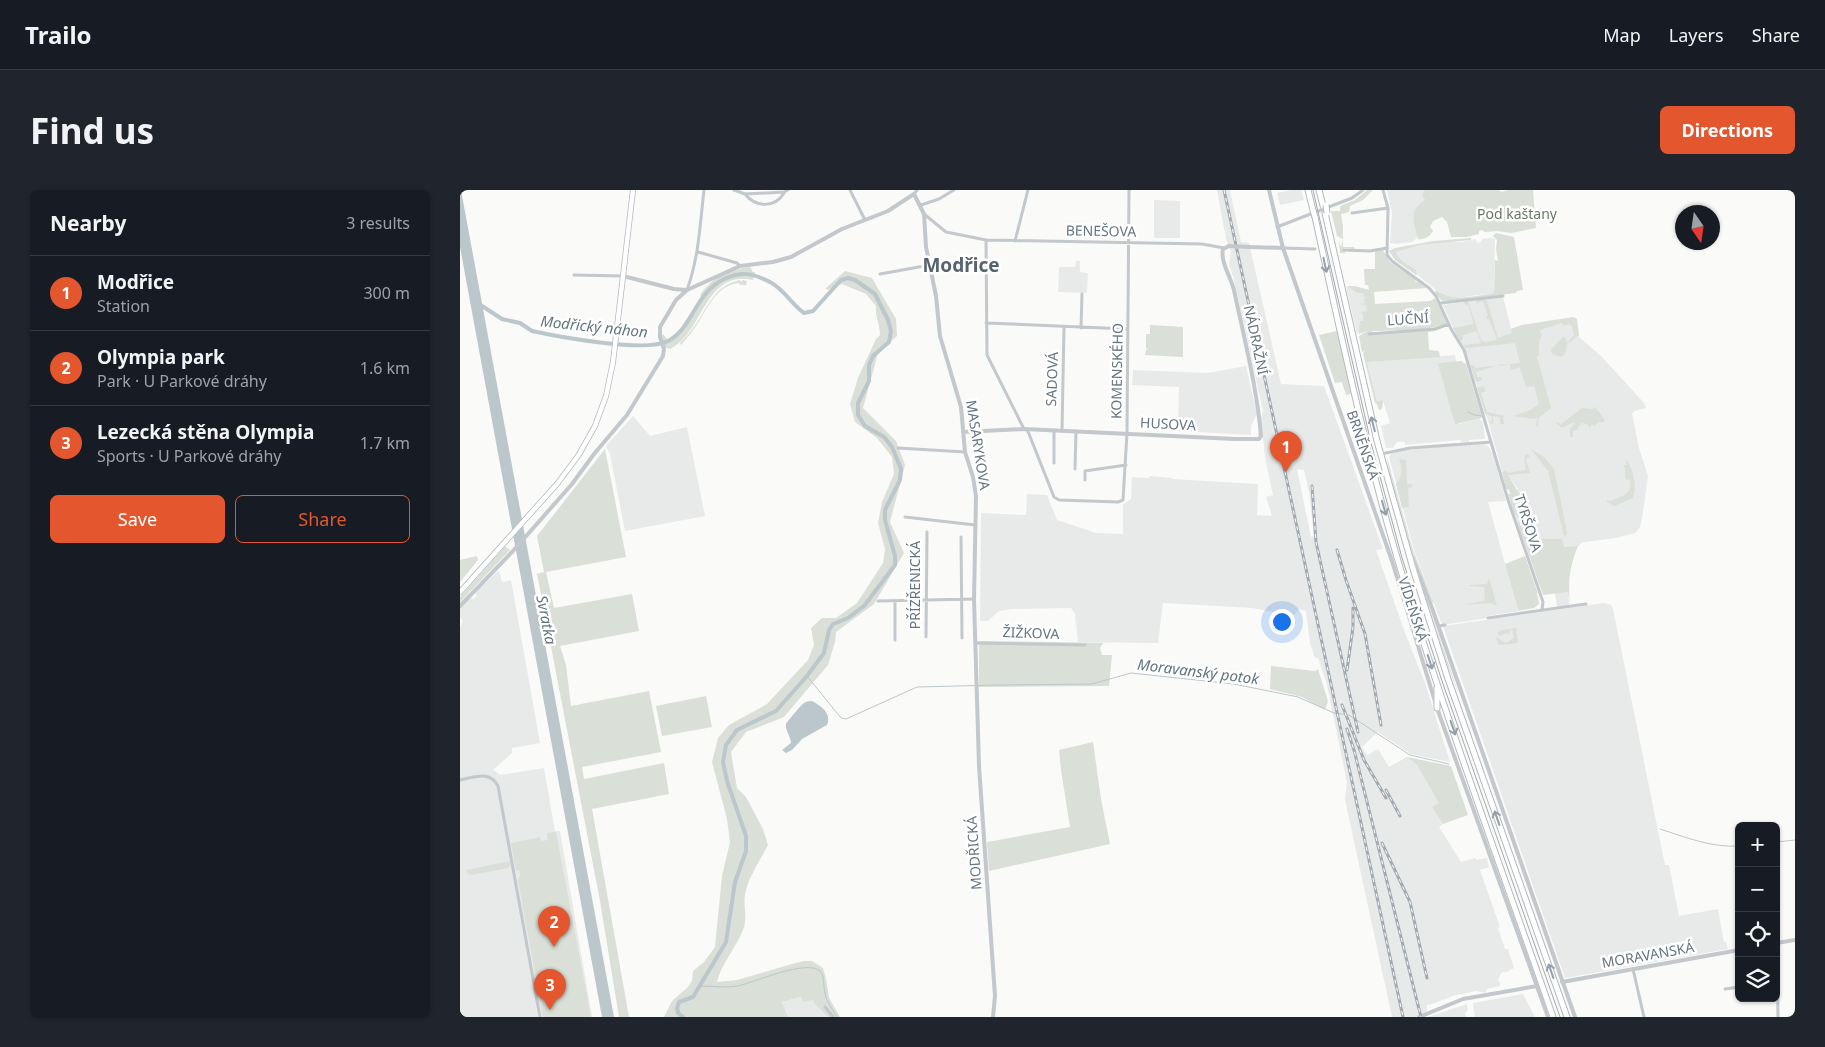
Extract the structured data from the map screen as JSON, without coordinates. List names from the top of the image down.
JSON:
{
  "streets": {
    "highway": ["VÍDEŇSKÁ"],
    "street": [
      "BENEŠOVA",
      "LUČNÍ",
      "NÁDRAŽNÍ",
      "KOMENSKÉHO",
      "SADOVÁ",
      "HUSOVA",
      "MASARYKOVA",
      "BRNĚNSKÁ",
      "TYRŠOVA",
      "PŘÍZŘENICKÁ",
      "ŽIŽKOVA",
      "MODŘICKÁ",
      "MORAVANSKÁ"
    ]
  },
  "crossings": [
    ["BENEŠOVA", "NÁDRAŽNÍ"],
    ["BENEŠOVA", "KOMENSKÉHO"],
    ["BENEŠOVA", "MASARYKOVA"],
    ["LUČNÍ", "TYRŠOVA"],
    ["NÁDRAŽNÍ", "HUSOVA"],
    ["KOMENSKÉHO", "HUSOVA"],
    ["SADOVÁ", "HUSOVA"],
    ["HUSOVA", "MASARYKOVA"],
    ["MASARYKOVA", "ŽIŽKOVA"],
    ["MASARYKOVA", "MODŘICKÁ"],
    ["VÍDEŇSKÁ", "MORAVANSKÁ"]
  ],
  "districts": ["Modřice"],
  "water": ["Modřický náhon", "Svratka", "Moravanský potok"],
  "parks": ["Pod kaštany"],
  "north": "bottom",
  "page": {
    "header": "Trailo",
    "nav": ["Map", "Layers", "Share"],
    "buttons": [
      "Directions",
      ["Save", "Share"]
    ],
    "title": "Find us",
    "heading": ["Nearby", "3 results"],
    "list": [
      {
        "mark": "1",
        "name": "Modřice",
        "note": "Station",
        "value": "300 m"
      },
      {
        "mark": "2",
        "name": "Olympia park",
        "note": "Park · U Parkové dráhy",
        "value": "1.6 km"
      },
      {
        "mark": "3",
        "name": "Lezecká stěna Olympia",
        "note": "Sports · U Parkové dráhy",
        "value": "1.7 km"
      }
    ],
    "pins": ["1", "2", "3"],
    "map_buttons": ["+", "−"]
  }
}
